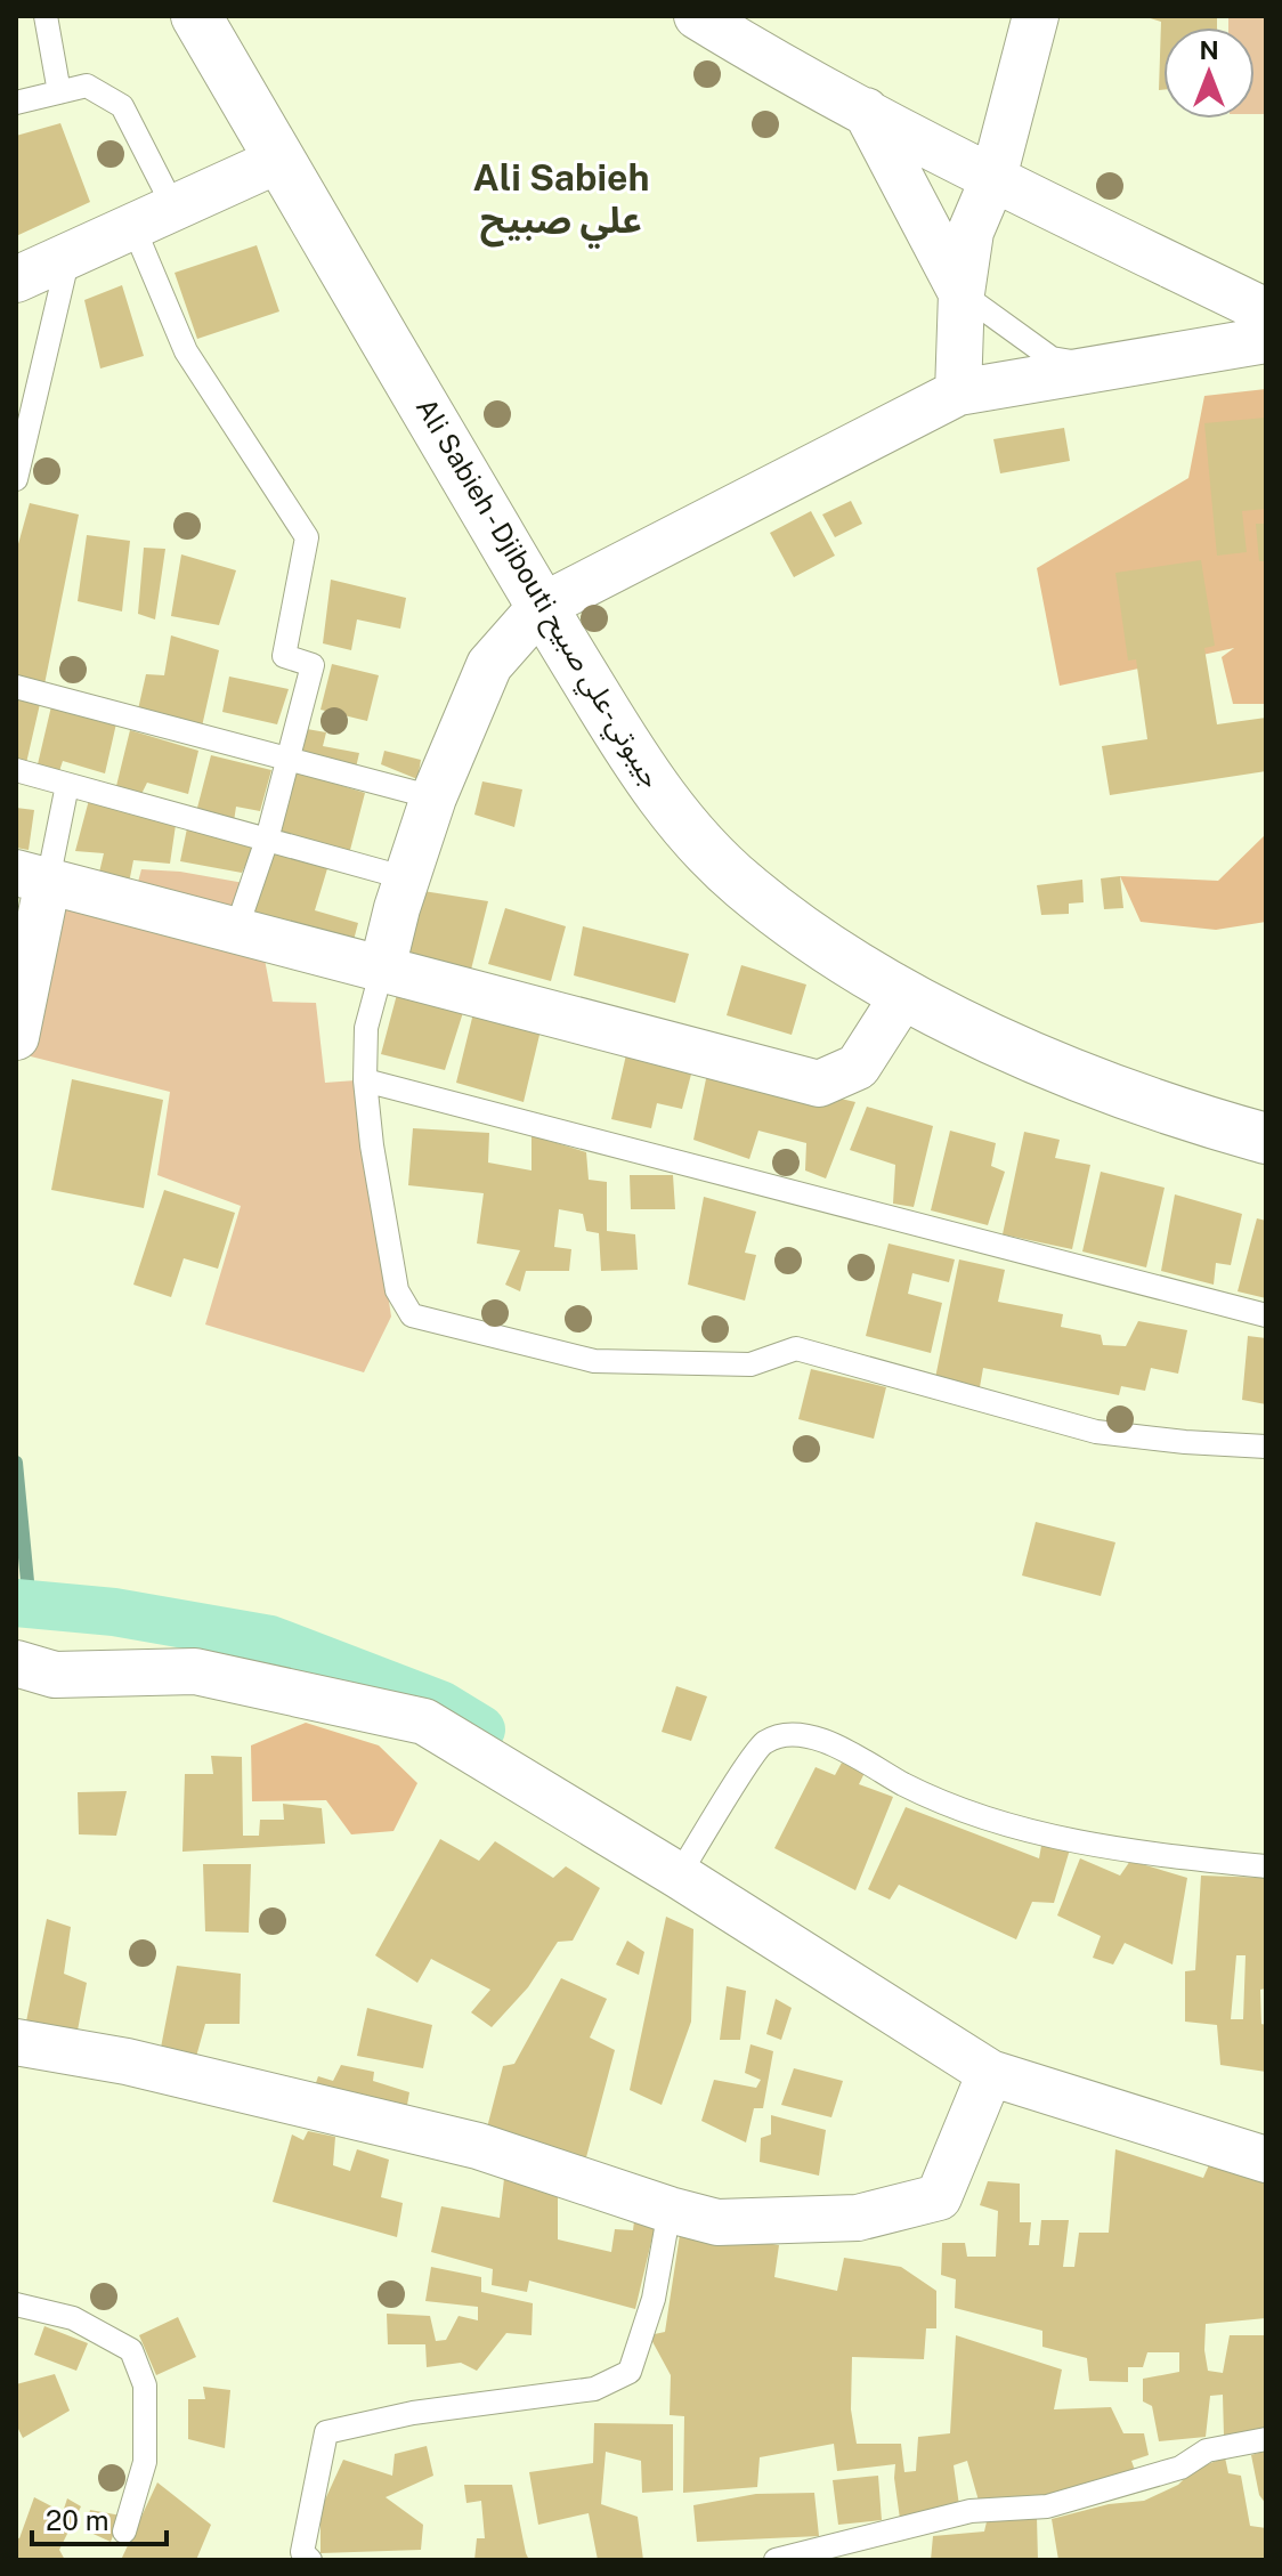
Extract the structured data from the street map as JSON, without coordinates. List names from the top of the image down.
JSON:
{
  "streets": {
    "main road": ["Ali Sabieh - Djibouti جيبوتي-علي صبيح"]
  },
  "districts": ["Ali Sabieh علي صبيح"],
  "scale_bar": "20 m",
  "north": "top"
}
